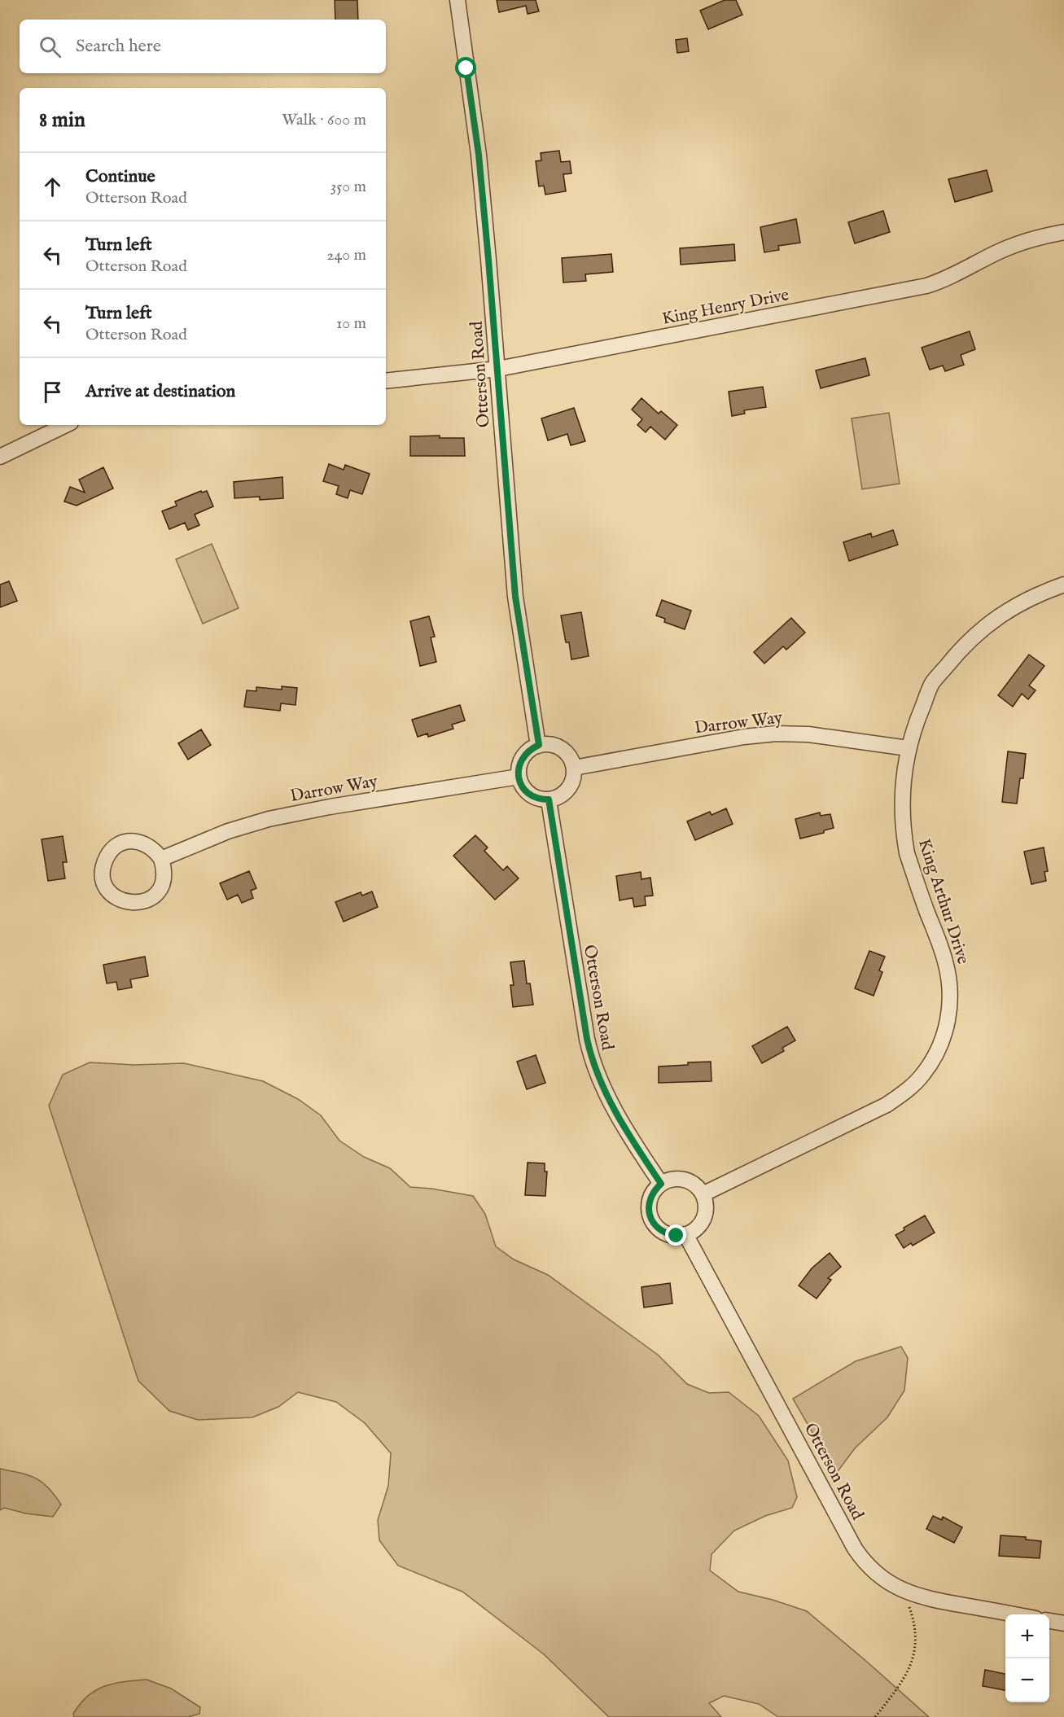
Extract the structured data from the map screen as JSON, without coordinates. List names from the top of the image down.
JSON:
{
  "streets": {
    "street": [
      "King Henry Drive",
      "Otterson Road",
      "Darrow Way",
      "King Arthur Drive"
    ]
  },
  "crossings": [
    ["King Henry Drive", "Otterson Road"],
    ["Otterson Road", "Darrow Way"],
    ["Otterson Road", "King Arthur Drive"],
    ["Darrow Way", "King Arthur Drive"]
  ],
  "page": {
    "search": "Search here",
    "heading": ["8 min", "Walk · 600 m"],
    "list": [
      ["Continue", "Otterson Road", "350 m"],
      ["Turn left", "Otterson Road", "240 m"],
      ["Turn left", "Otterson Road", "10 m"],
      "Arrive at destination"
    ],
    "map_buttons": ["+", "−"]
  }
}
